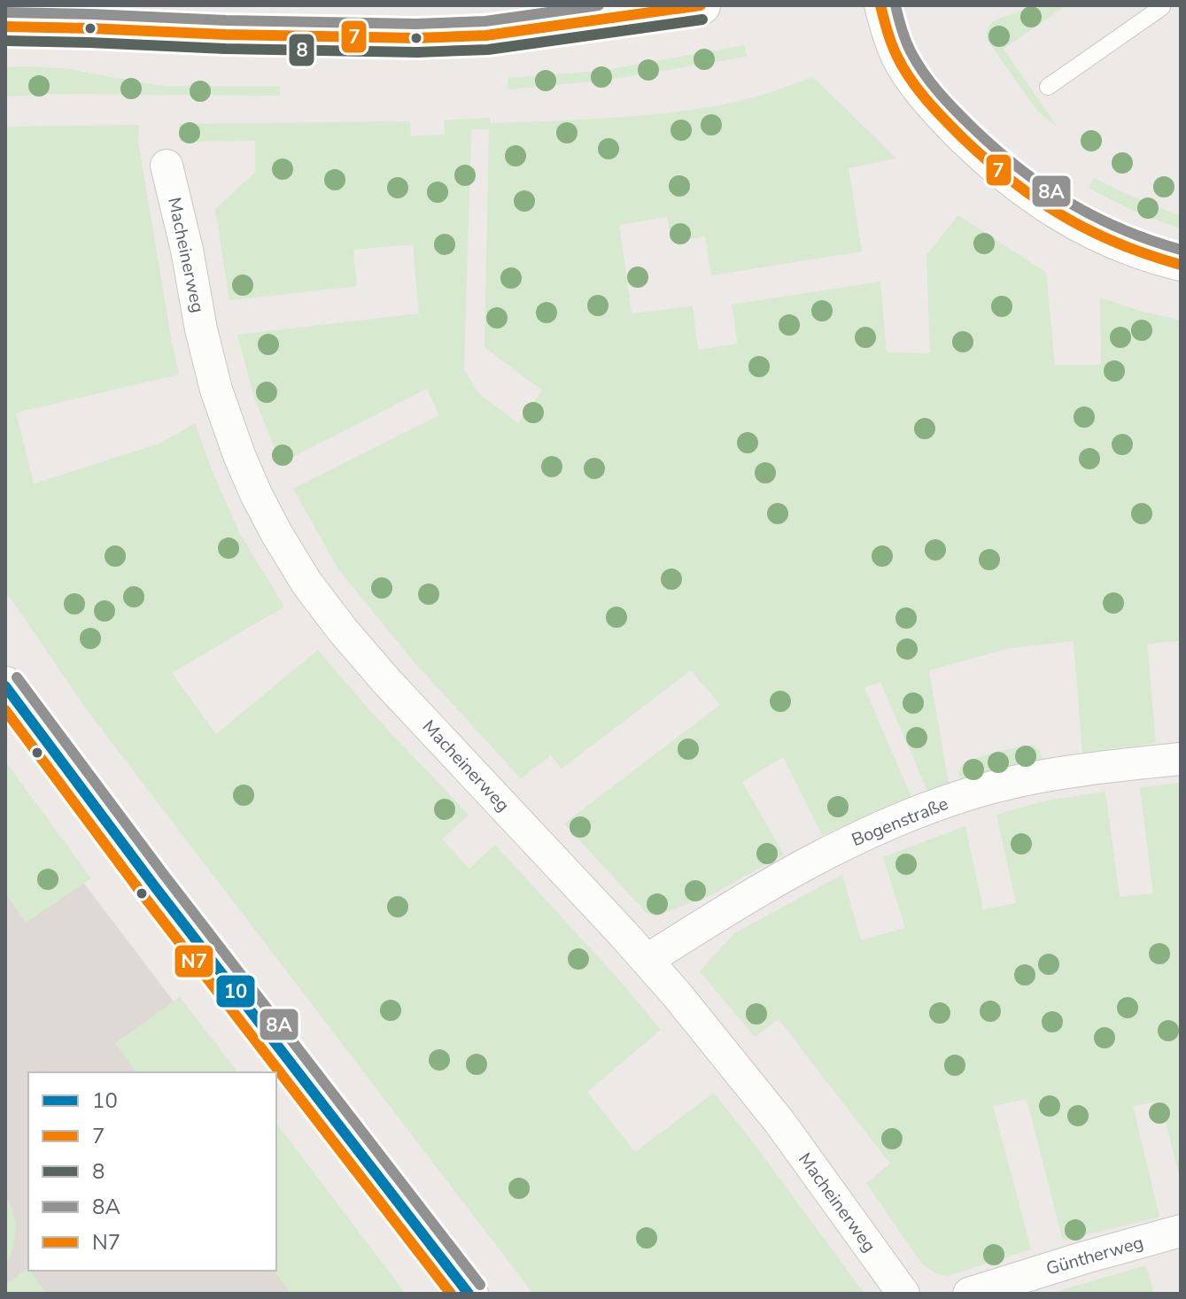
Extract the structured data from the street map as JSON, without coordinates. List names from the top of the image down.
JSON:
{
  "streets": {
    "street": ["Macheinerweg", "Bogenstraße", "Güntherweg"]
  },
  "crossings": [
    ["Macheinerweg", "Bogenstraße"]
  ],
  "lines": [
    "transit line 7",
    "transit line 8A",
    "transit line 8",
    "transit line 10",
    "transit line N7"
  ],
  "legend": [
    "10",
    "7",
    "8",
    "8A",
    "N7"
  ]
}
